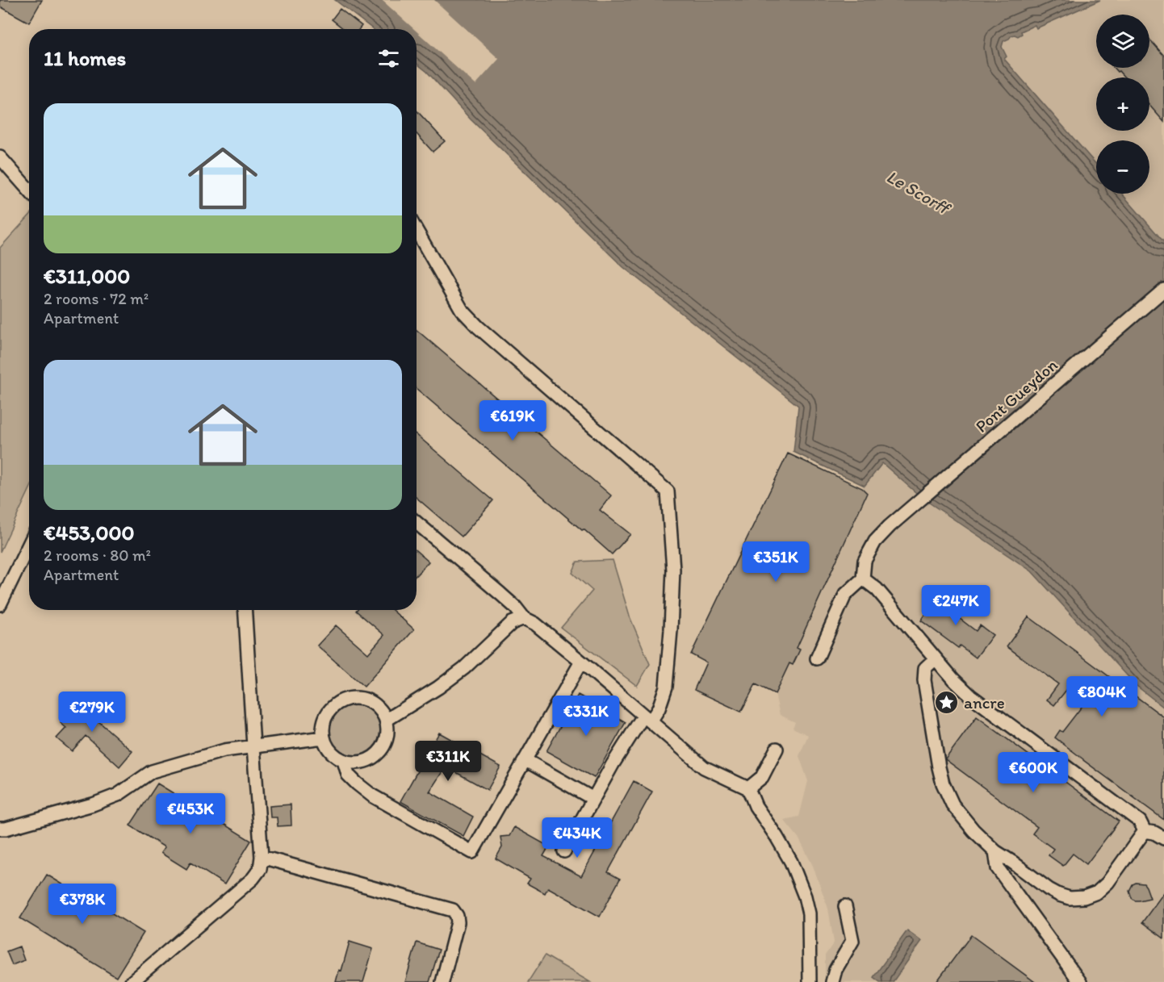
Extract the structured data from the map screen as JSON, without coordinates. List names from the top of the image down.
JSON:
{
  "streets": {
    "street": ["Pont Gueydon"]
  },
  "water": ["Le Scorff"],
  "places": {
    "place": ["ancre"]
  },
  "page": {
    "map_buttons": ["+", "−"],
    "heading": "11 homes",
    "list": [
      {
        "name": "€311,000",
        "note": "2 rooms · 72 m² · Apartment"
      },
      {
        "name": "€453,000",
        "note": "2 rooms · 80 m² · Apartment"
      }
    ],
    "price": [
      "€619K",
      "€351K",
      "€247K",
      "€804K",
      "€279K",
      "€331K",
      "€311K",
      "€600K",
      "€453K",
      "€434K",
      "€378K"
    ]
  }
}
